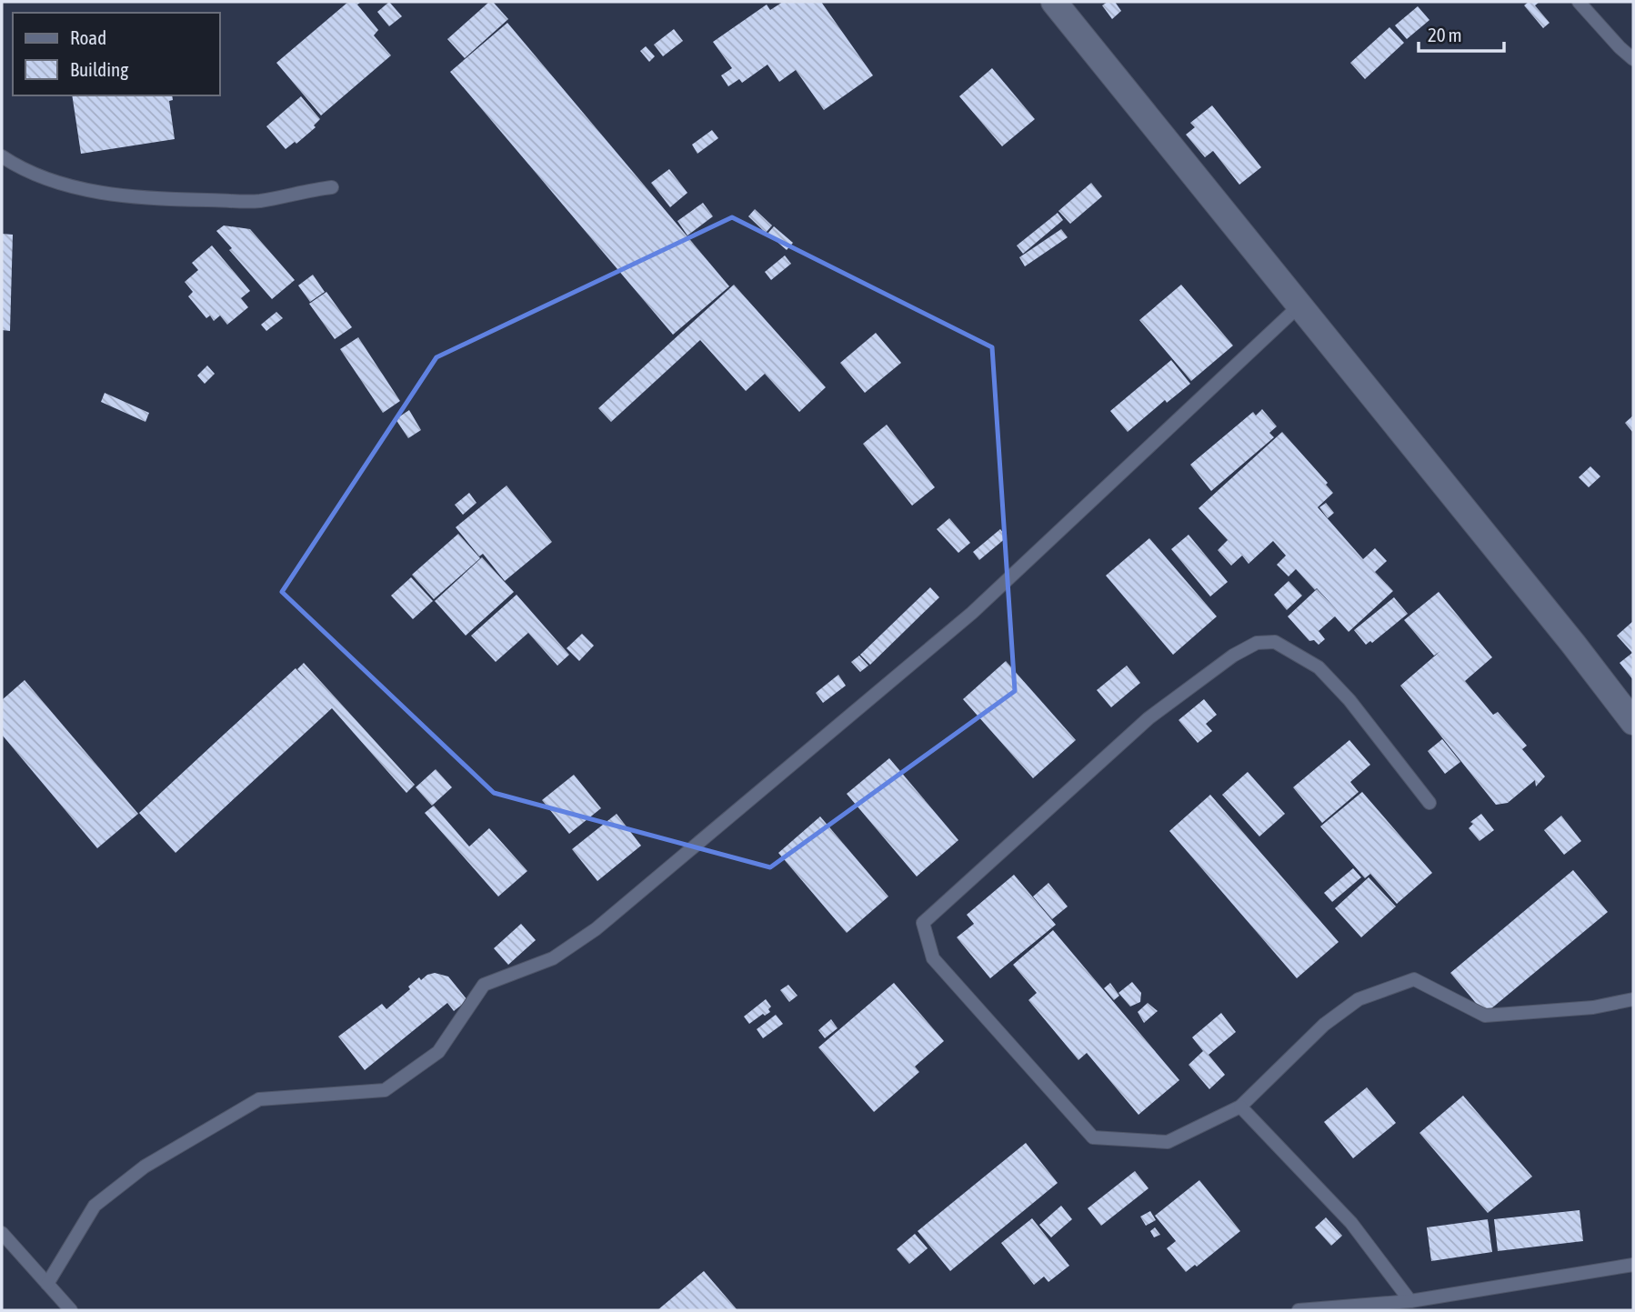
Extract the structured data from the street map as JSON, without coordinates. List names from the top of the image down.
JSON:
{
  "legend": ["Road", "Building"],
  "scale_bar": "20 m"
}
